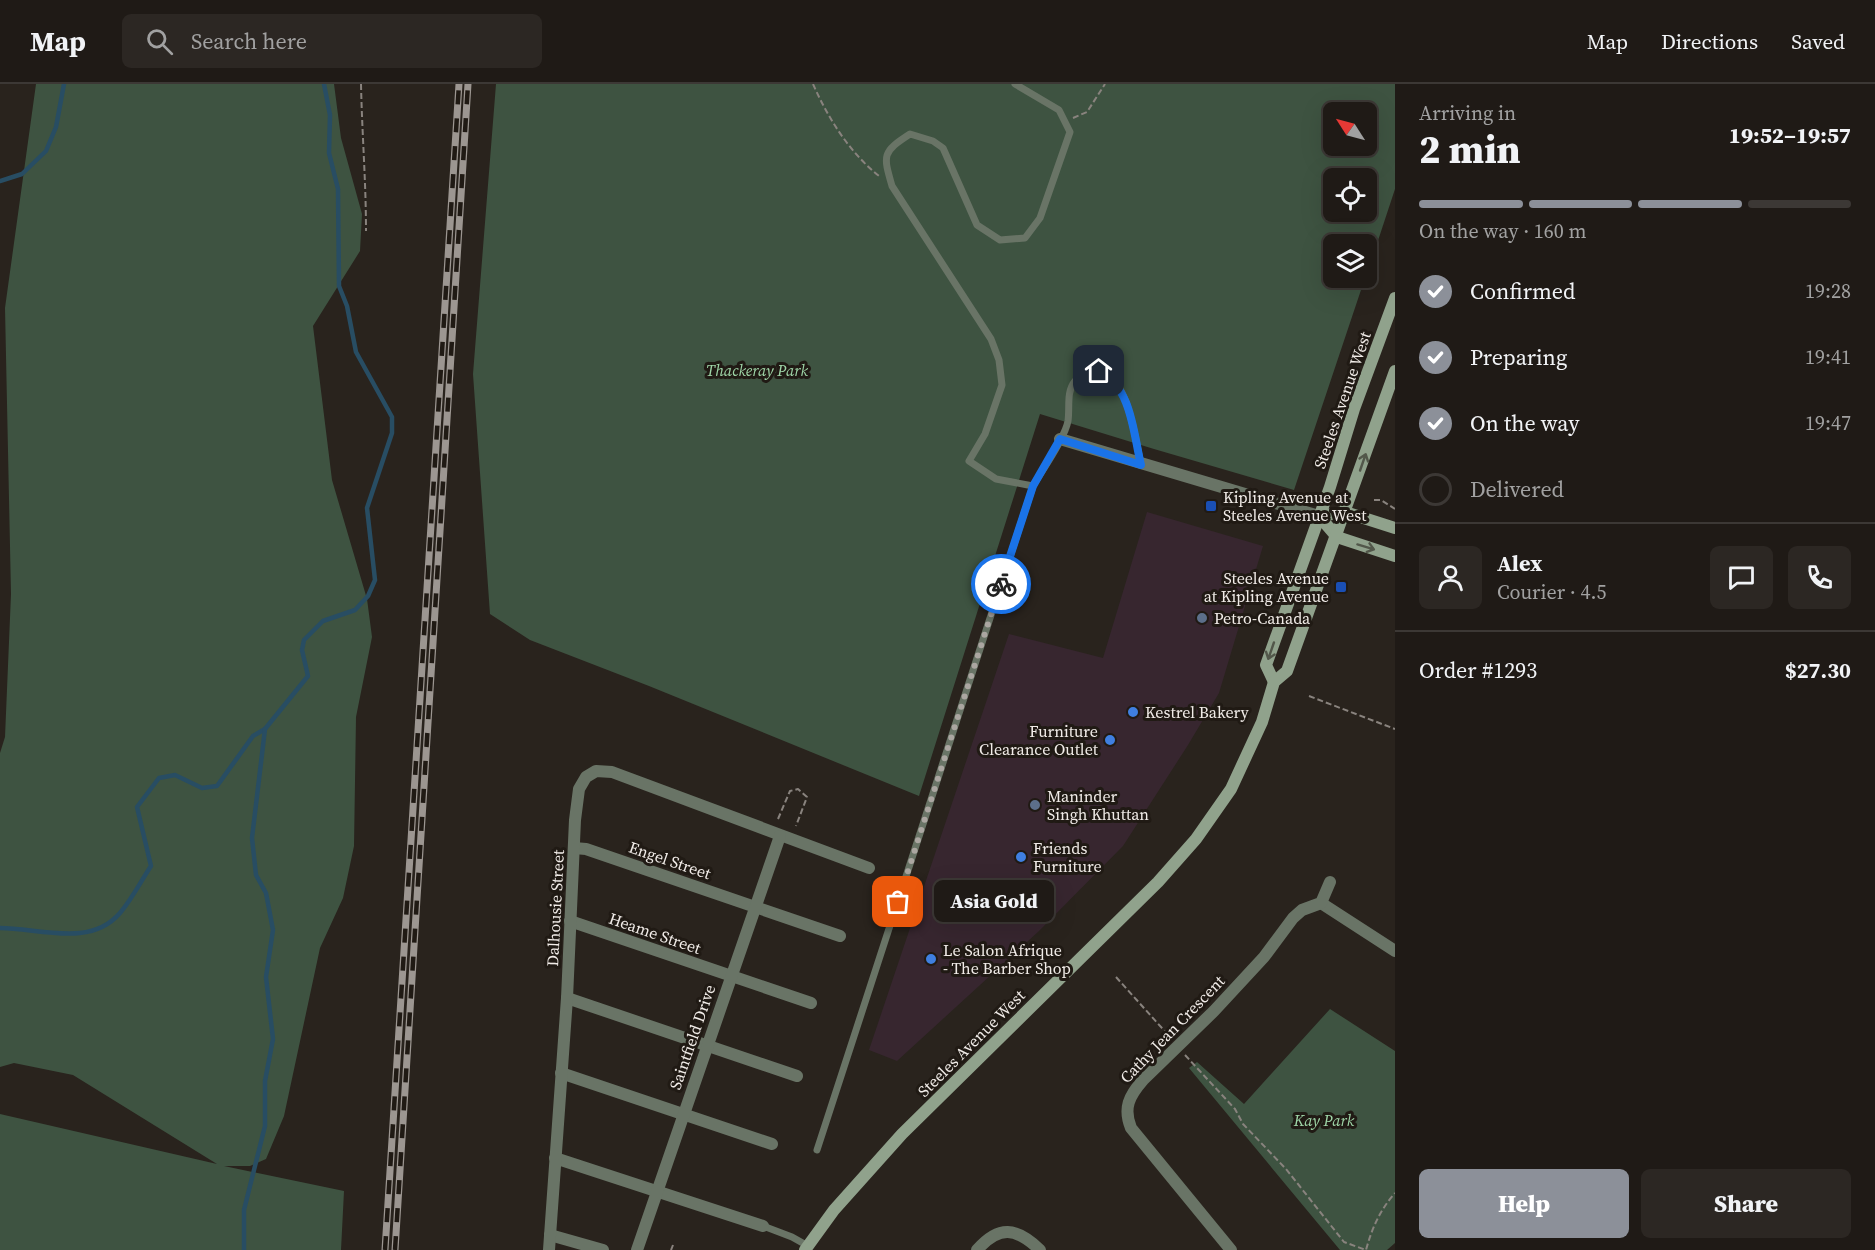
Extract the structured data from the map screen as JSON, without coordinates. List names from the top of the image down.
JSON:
{
  "streets": {
    "main road": ["Steeles Avenue West"],
    "street": [
      "Engel Street",
      "Dalhousie Street",
      "Heame Street",
      "Cathy Jean Crescent",
      "Saintfield Drive"
    ]
  },
  "crossings": [
    ["Engel Street", "Dalhousie Street"],
    ["Engel Street", "Saintfield Drive"],
    ["Dalhousie Street", "Heame Street"],
    ["Dalhousie Street", "Saintfield Drive"],
    ["Heame Street", "Saintfield Drive"]
  ],
  "parks": ["Thackeray Park", "Kay Park"],
  "places": {
    "transit": ["Kipling Avenue at Steeles Avenue West", "Steeles Avenue at Kipling Avenue"],
    "other": [
      "Petro-Canada",
      "Kestrel Bakery",
      "Furniture Clearance Outlet",
      "Maninder Singh Khuttan",
      "Friends Furniture",
      "Asia Gold",
      "Le Salon Afrique - The Barber Shop"
    ]
  },
  "north": "top left",
  "page": {
    "header": "Map",
    "search": "Search here",
    "nav": ["Map", "Directions", "Saved"],
    "heading": ["2 min", "Arriving in", "19:52–19:57"],
    "panel": [
      "Alex",
      "Courier · 4.5",
      "Order #1293",
      "$27.30"
    ],
    "bar": "On the way · 160 m",
    "list": [
      ["Confirmed", "19:28"],
      ["Preparing", "19:41"],
      ["On the way", "19:47"],
      "Delivered"
    ],
    "bubble": "Asia Gold",
    "buttons": ["Help", "Share"]
  }
}
